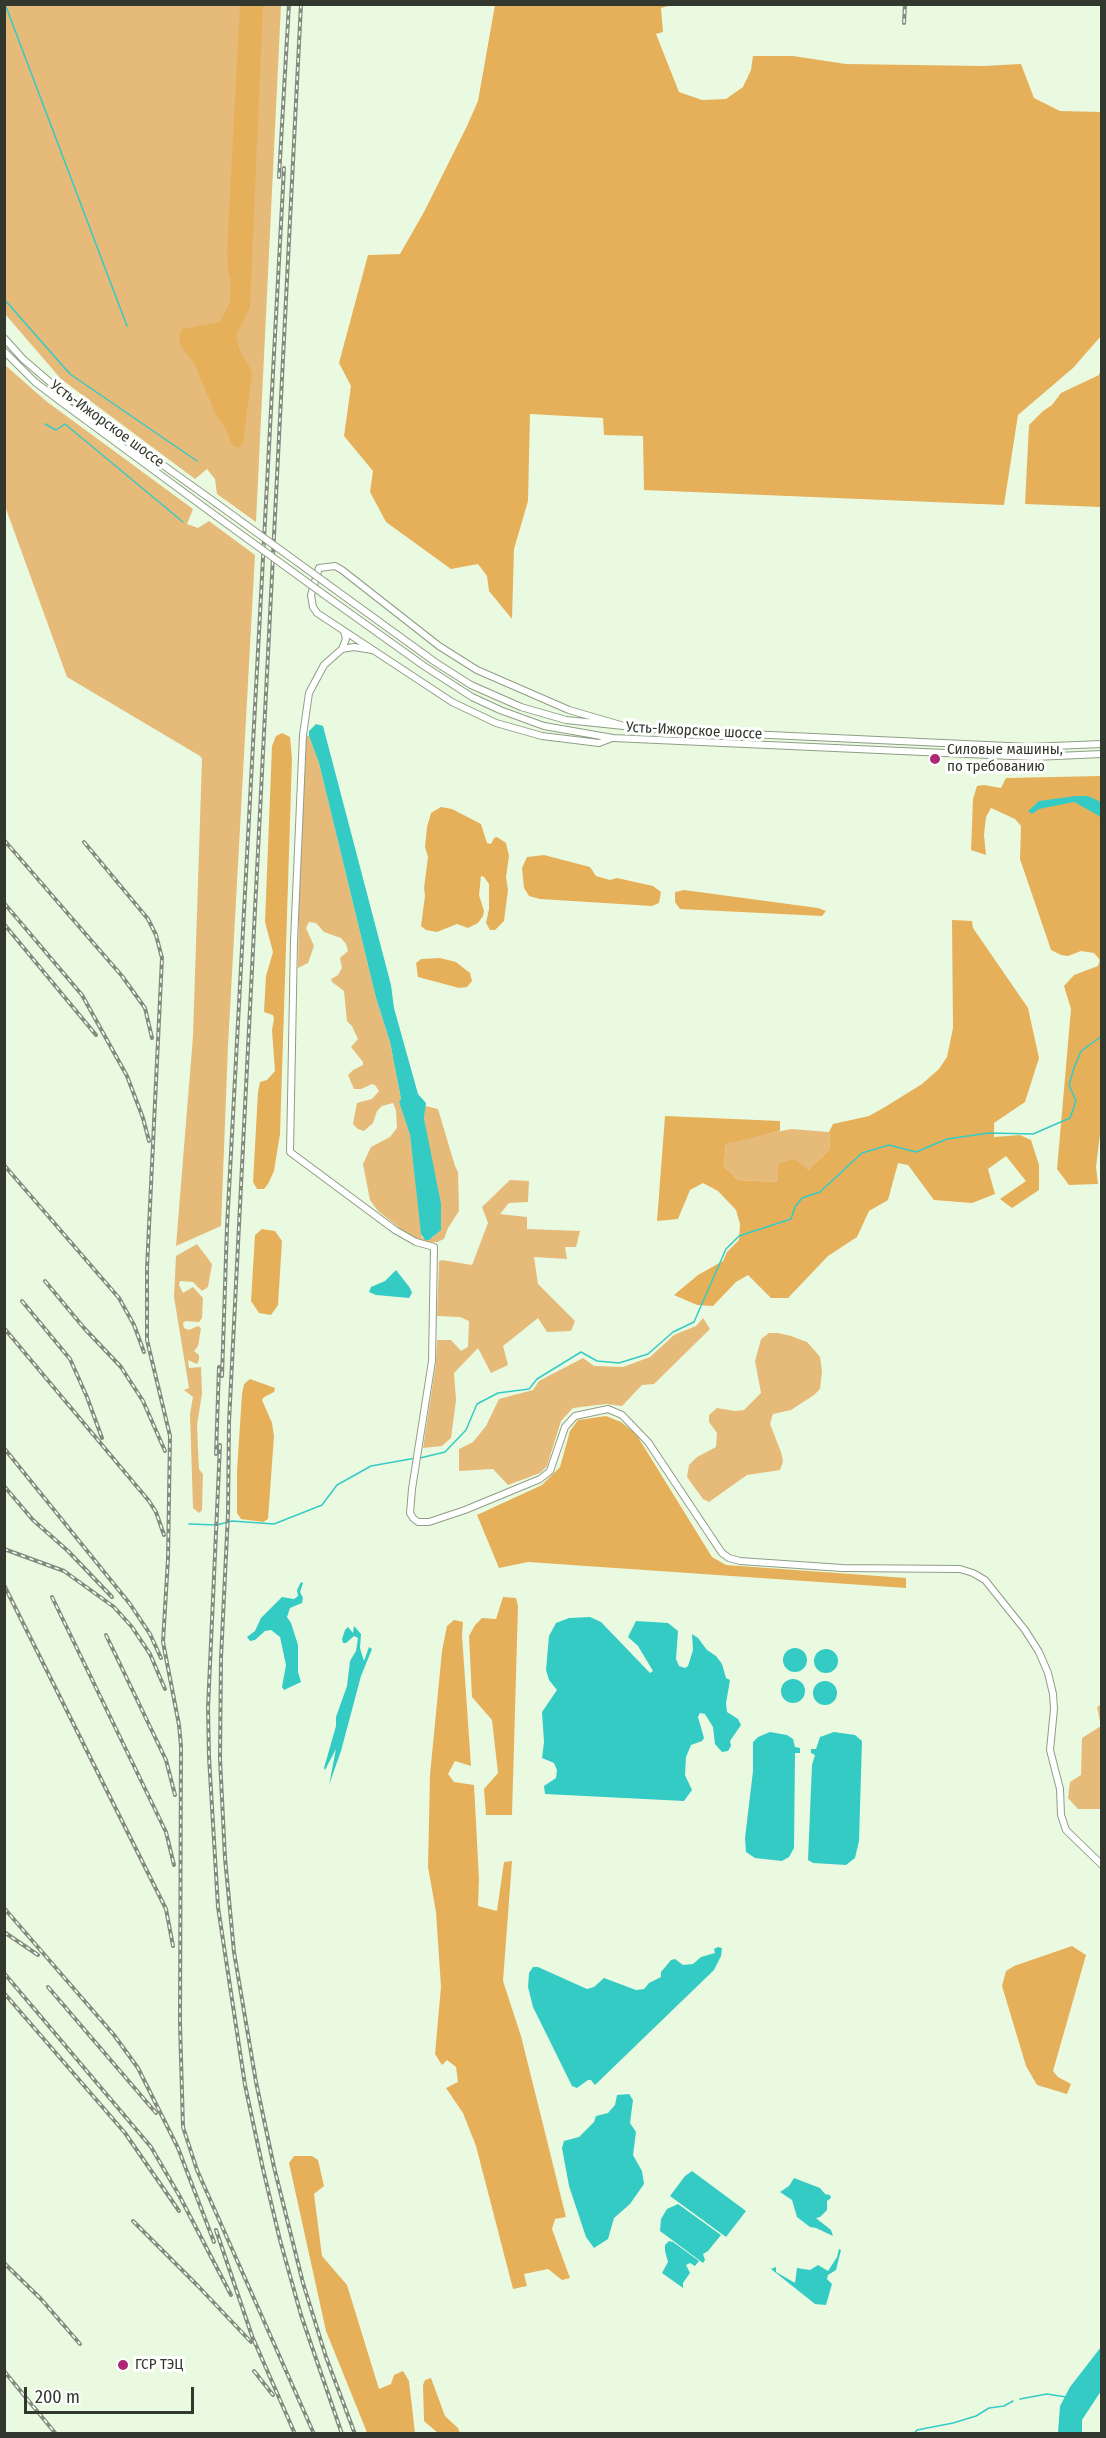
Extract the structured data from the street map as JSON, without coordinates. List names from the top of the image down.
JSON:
{
  "streets": {
    "street": ["Усть-Ижорское шоссе"]
  },
  "places": ["Силовые машины, по требованию", "ГСР ТЭЦ"],
  "scale_bar": "200 m"
}
